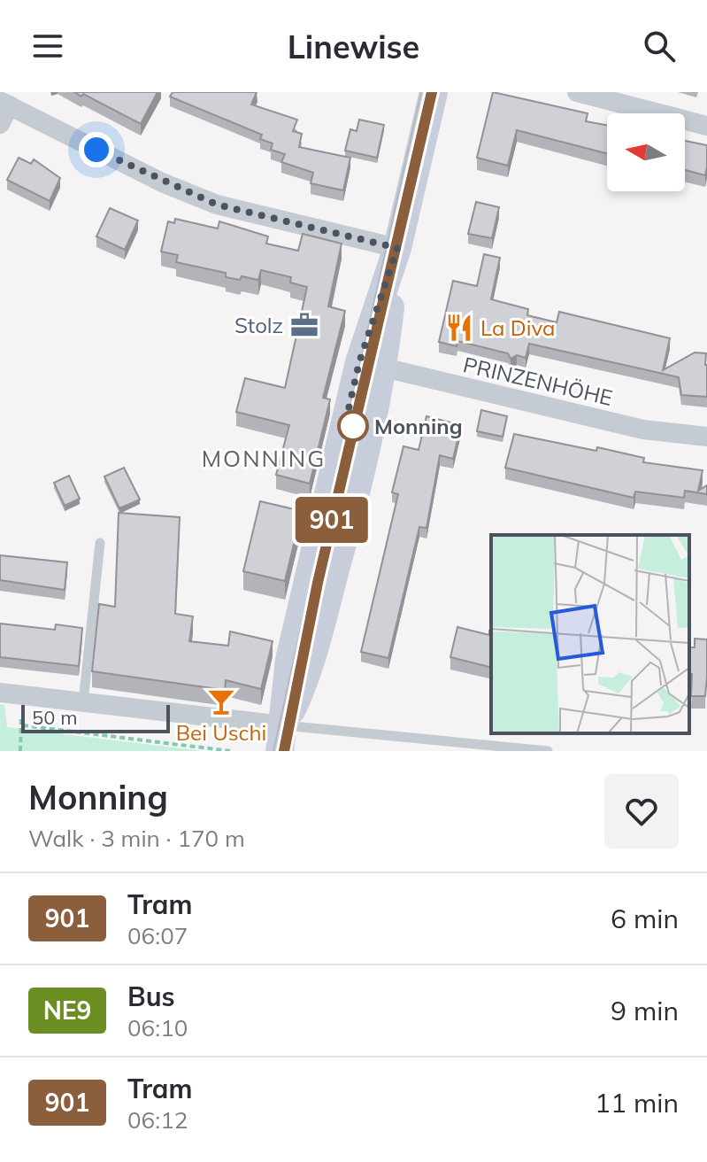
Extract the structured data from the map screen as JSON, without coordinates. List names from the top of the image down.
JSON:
{
  "streets": {
    "street": ["PRINZENHÖHE"]
  },
  "districts": ["MONNING"],
  "places": {
    "office": ["Stolz"],
    "restaurant": ["La Diva"],
    "other": ["Monning"],
    "bar": ["Bei Uschi"]
  },
  "lines": ["tram line 901"],
  "scale_bar": "50 m",
  "north": "left",
  "page": {
    "header": "Linewise",
    "on_map": "901",
    "scale": "50 m",
    "heading": ["Monning", "Walk · 3 min · 170 m"],
    "list": [
      {
        "mark": "901",
        "name": "Tram",
        "note": "06:07",
        "value": "6 min"
      },
      {
        "mark": "NE9",
        "name": "Bus",
        "note": "06:10",
        "value": "9 min"
      },
      {
        "mark": "901",
        "name": "Tram",
        "note": "06:12",
        "value": "11 min"
      }
    ]
  }
}
